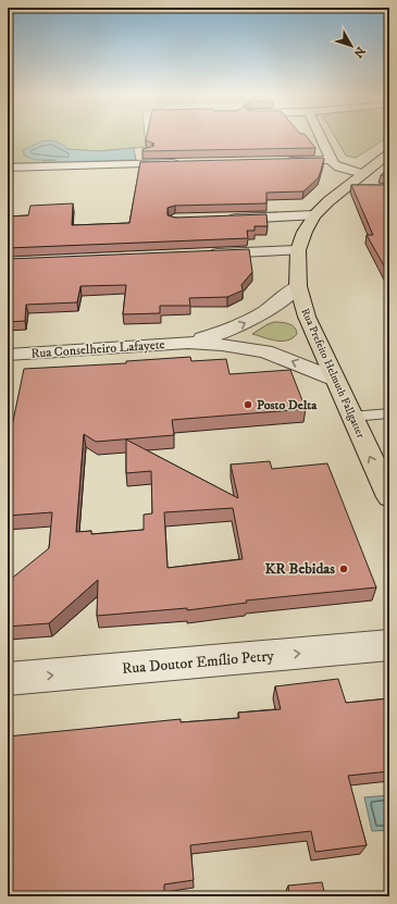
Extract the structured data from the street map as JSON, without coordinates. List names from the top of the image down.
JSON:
{
  "streets": {
    "main road": ["Rua Prefeito Helmuth Fallgatter"],
    "street": ["Rua Conselheiro Lafayete", "Rua Doutor Emílio Petry"]
  },
  "crossings": [
    ["Rua Conselheiro Lafayete", "Rua Prefeito Helmuth Fallgatter"]
  ],
  "one_way": ["Rua Doutor Emílio Petry"],
  "places": ["Posto Delta", "KR Bebidas"],
  "north": "bottom right"
}
